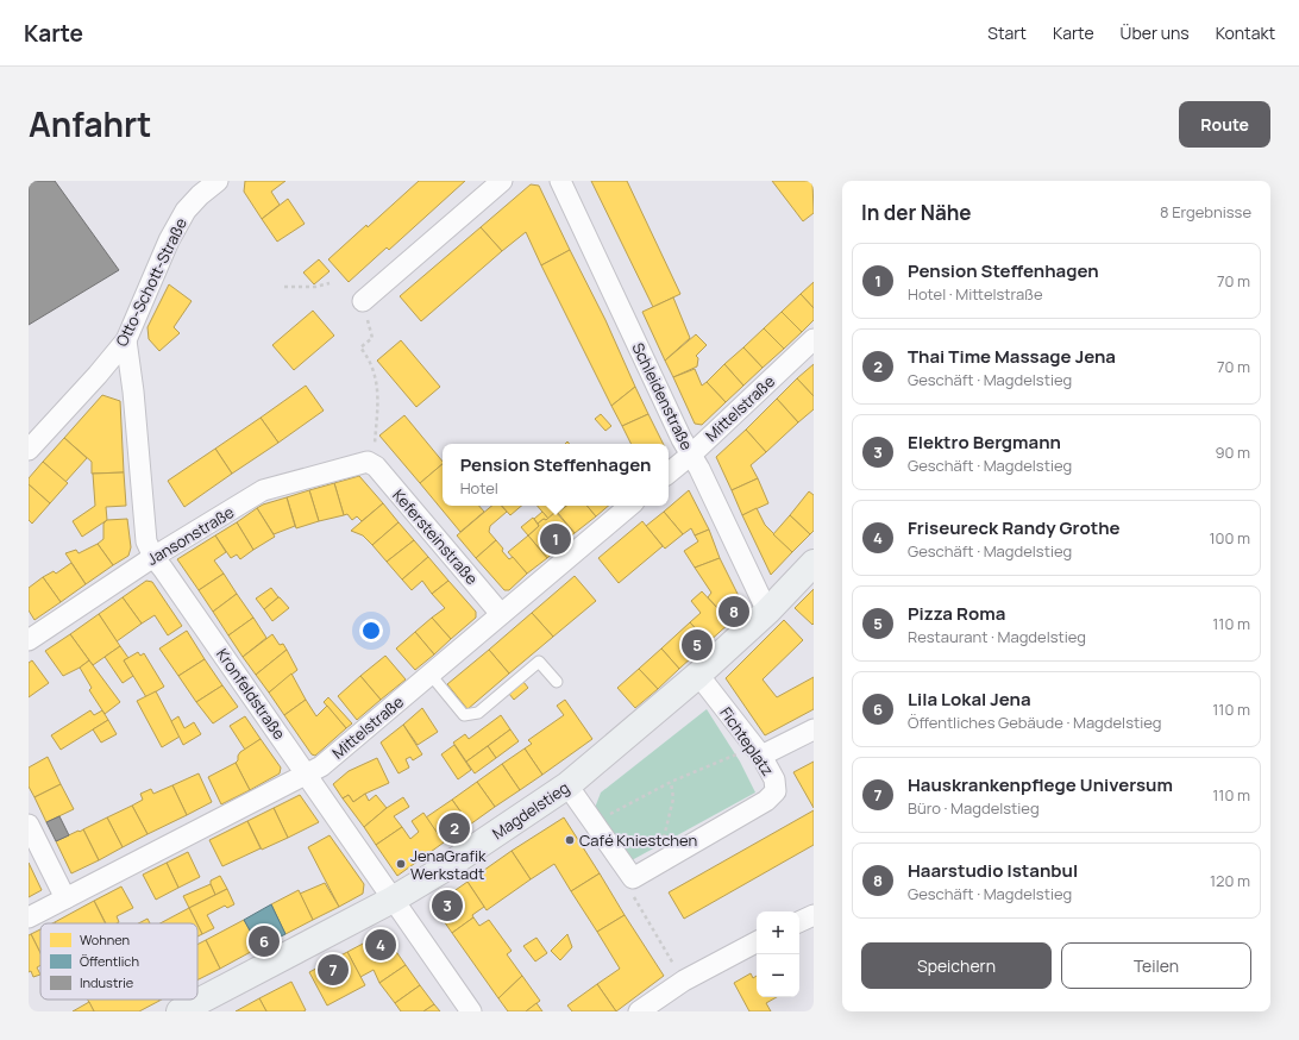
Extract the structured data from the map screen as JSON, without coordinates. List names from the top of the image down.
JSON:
{
  "streets": {
    "main road": ["Magdelstieg"],
    "street": [
      "Otto-Schott-Straße",
      "Schleidenstraße",
      "Mittelstraße",
      "Jansonstraße",
      "Kefersteinstraße",
      "Kronfeldstraße",
      "Fichteplatz"
    ]
  },
  "crossings": [
    ["Otto-Schott-Straße", "Kronfeldstraße"],
    ["Schleidenstraße", "Mittelstraße"],
    ["Schleidenstraße", "Magdelstieg"],
    ["Mittelstraße", "Kefersteinstraße"],
    ["Mittelstraße", "Kronfeldstraße"],
    ["Jansonstraße", "Kefersteinstraße"],
    ["Jansonstraße", "Kronfeldstraße"],
    ["Kronfeldstraße", "Magdelstieg"],
    ["Fichteplatz", "Magdelstieg"]
  ],
  "places": ["Café Kniestchen", "JenaGrafik Werkstadt"],
  "legend": ["Wohnen", "Öffentlich", "Industrie"],
  "page": {
    "header": "Karte",
    "nav": [
      "Start",
      "Karte",
      "Über uns",
      "Kontakt"
    ],
    "title": "Anfahrt",
    "buttons": [
      "Route",
      ["Speichern", "Teilen"]
    ],
    "heading": ["In der Nähe", "8 Ergebnisse"],
    "list": [
      {
        "mark": "1",
        "name": "Pension Steffenhagen",
        "note": "Hotel · Mittelstraße",
        "value": "70 m"
      },
      {
        "mark": "2",
        "name": "Thai Time Massage Jena",
        "note": "Geschäft · Magdelstieg",
        "value": "70 m"
      },
      {
        "mark": "3",
        "name": "Elektro Bergmann",
        "note": "Geschäft · Magdelstieg",
        "value": "90 m"
      },
      {
        "mark": "4",
        "name": "Friseureck Randy Grothe",
        "note": "Geschäft · Magdelstieg",
        "value": "100 m"
      },
      {
        "mark": "5",
        "name": "Pizza Roma",
        "note": "Restaurant · Magdelstieg",
        "value": "110 m"
      },
      {
        "mark": "6",
        "name": "Lila Lokal Jena",
        "note": "Öffentliches Gebäude · Magdelstieg",
        "value": "110 m"
      },
      {
        "mark": "7",
        "name": "Hauskrankenpflege Universum",
        "note": "Büro · Magdelstieg",
        "value": "110 m"
      },
      {
        "mark": "8",
        "name": "Haarstudio Istanbul",
        "note": "Geschäft · Magdelstieg",
        "value": "120 m"
      }
    ],
    "popup": ["Pension Steffenhagen", "Hotel"],
    "pins": [
      "1",
      "8",
      "5",
      "2",
      "3",
      "6",
      "4",
      "7"
    ],
    "map_buttons": ["+", "−"]
  }
}
